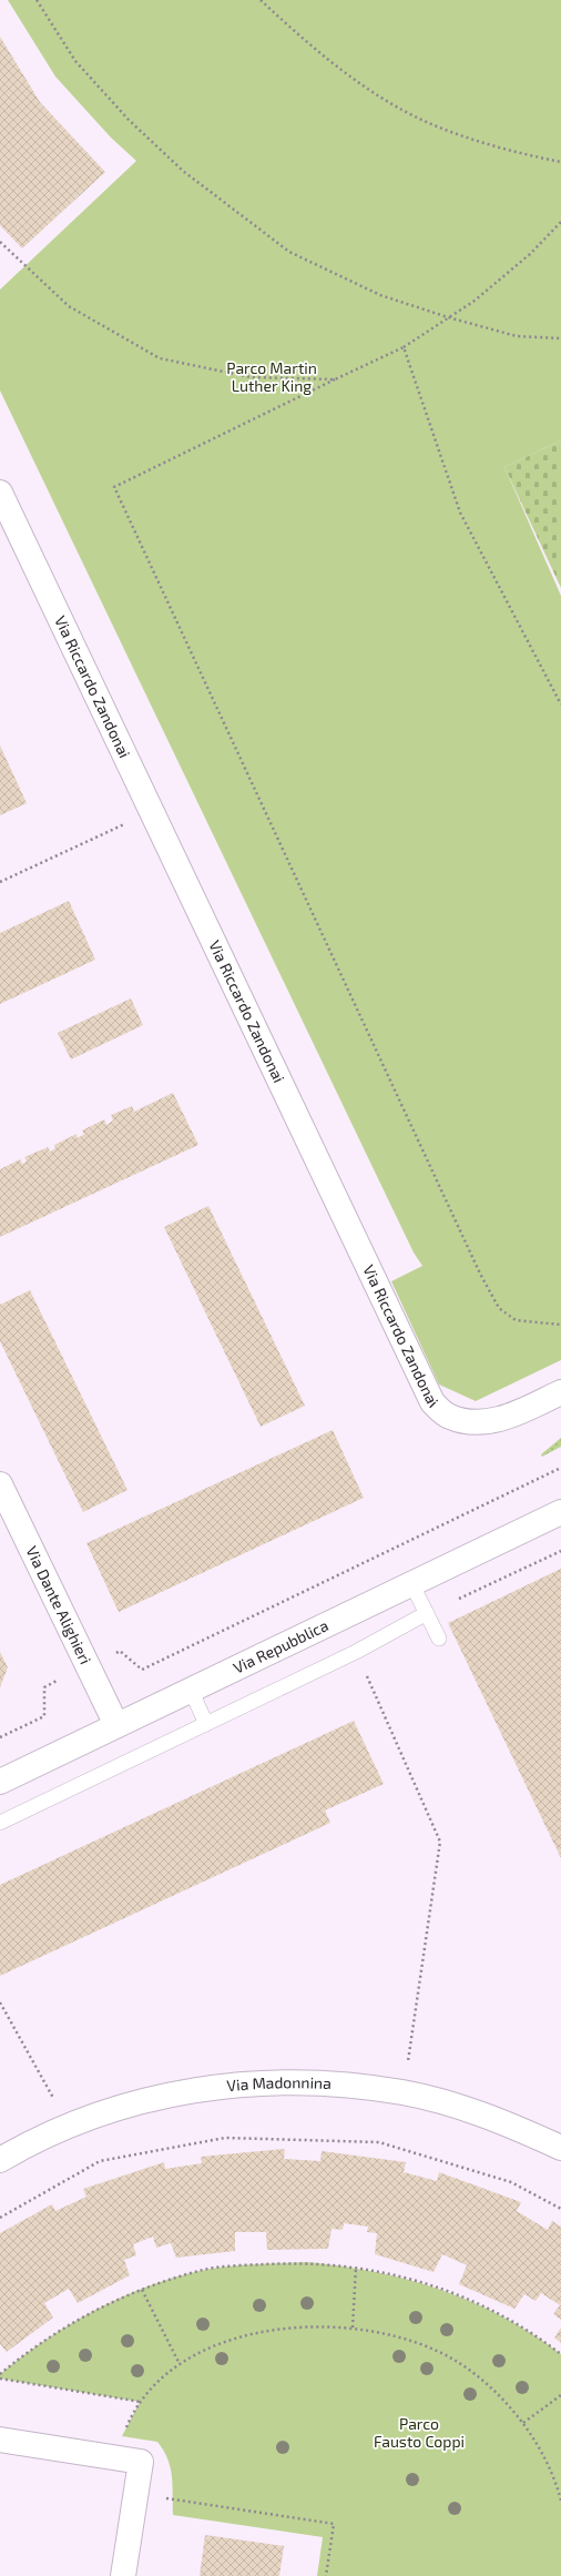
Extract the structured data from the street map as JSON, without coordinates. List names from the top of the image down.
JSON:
{
  "streets": {
    "street": [
      "Via Riccardo Zandonai",
      "Via Dante Alighieri",
      "Via Repubblica",
      "Via Madonnina"
    ]
  },
  "crossings": [
    ["Via Dante Alighieri", "Via Repubblica"]
  ],
  "parks": ["Parco Martin Luther King", "Parco Fausto Coppi"]
}
